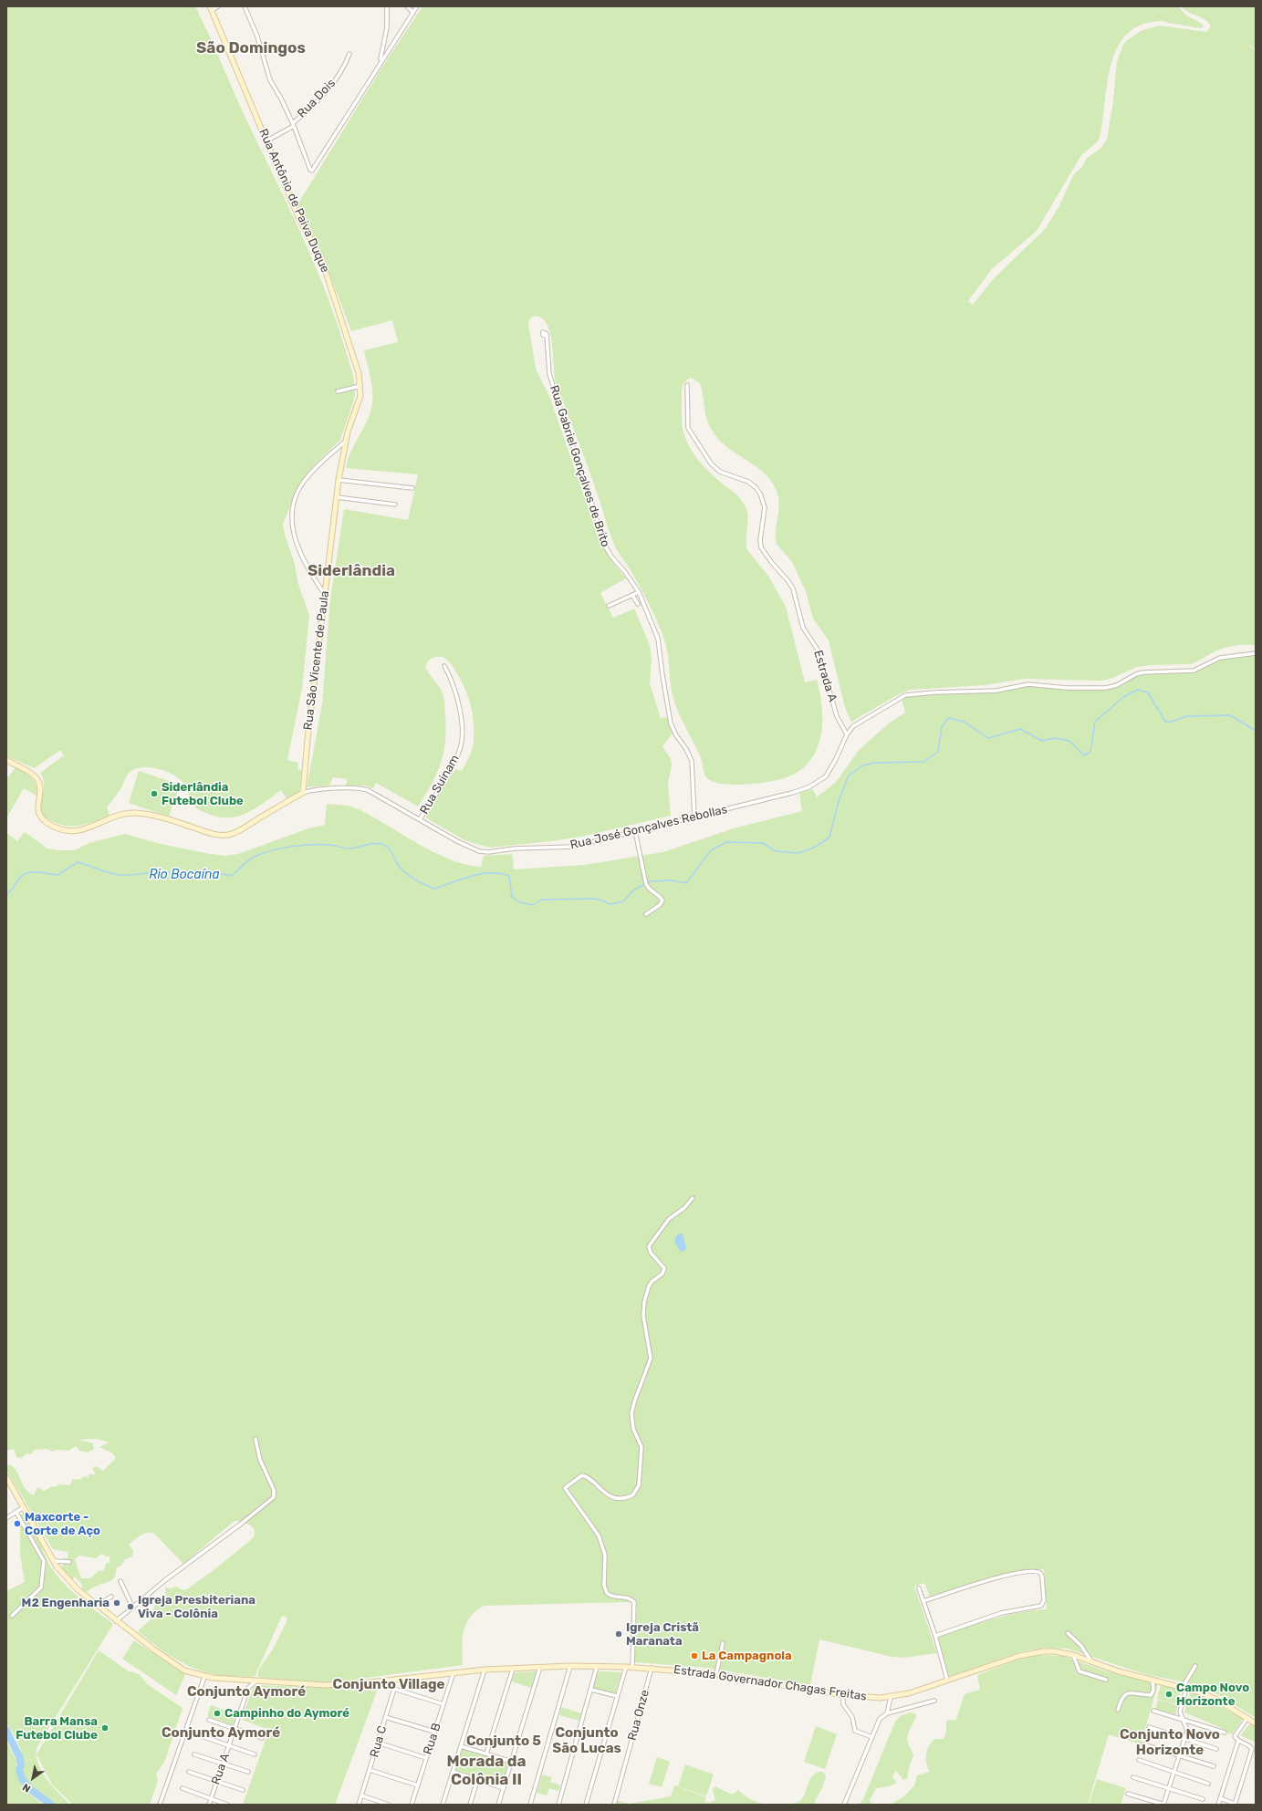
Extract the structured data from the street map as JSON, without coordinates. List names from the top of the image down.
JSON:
{
  "streets": {
    "main road": [
      "Rua Antônio de Paiva Duque",
      "Rua São Vicente de Paula",
      "Rua José Gonçalves Rebollas",
      "Estrada Governador Chagas Freitas"
    ],
    "street": [
      "Rua Dois",
      "Rua Gabriel Gonçalves de Brito",
      "Estrada A",
      "Rua Suinam",
      "Rua Onze",
      "Rua B",
      "Rua C",
      "Rua A"
    ]
  },
  "crossings": [
    ["Rua Dois", "Rua Antônio de Paiva Duque"],
    ["Rua Antônio de Paiva Duque", "Rua São Vicente de Paula"],
    ["Rua Gabriel Gonçalves de Brito", "Rua José Gonçalves Rebollas"],
    ["Rua São Vicente de Paula", "Rua José Gonçalves Rebollas"],
    ["Estrada A", "Rua José Gonçalves Rebollas"],
    ["Rua Suinam", "Rua José Gonçalves Rebollas"],
    ["Estrada Governador Chagas Freitas", "Rua Onze"],
    ["Estrada Governador Chagas Freitas", "Rua B"],
    ["Estrada Governador Chagas Freitas", "Rua C"]
  ],
  "districts": [
    "São Domingos",
    "Siderlândia",
    "Conjunto Village",
    "Conjunto Aymoré",
    "Conjunto Aymoré",
    "Conjunto São Lucas",
    "Conjunto Novo Horizonte",
    "Conjunto 5",
    "Morada da Colônia II"
  ],
  "water": ["Rio Bocaína"],
  "places": [
    "Siderlândia Futebol Clube",
    "Maxcorte - Corte de Aço",
    "M2 Engenharia",
    "Igreja Presbiteriana Viva - Colônia",
    "Igreja Cristã Maranata",
    "La Campagnola",
    "Campo Novo Horizonte",
    "Campinho do Aymoré",
    "Barra Mansa Futebol Clube"
  ],
  "north": "bottom left"
}
